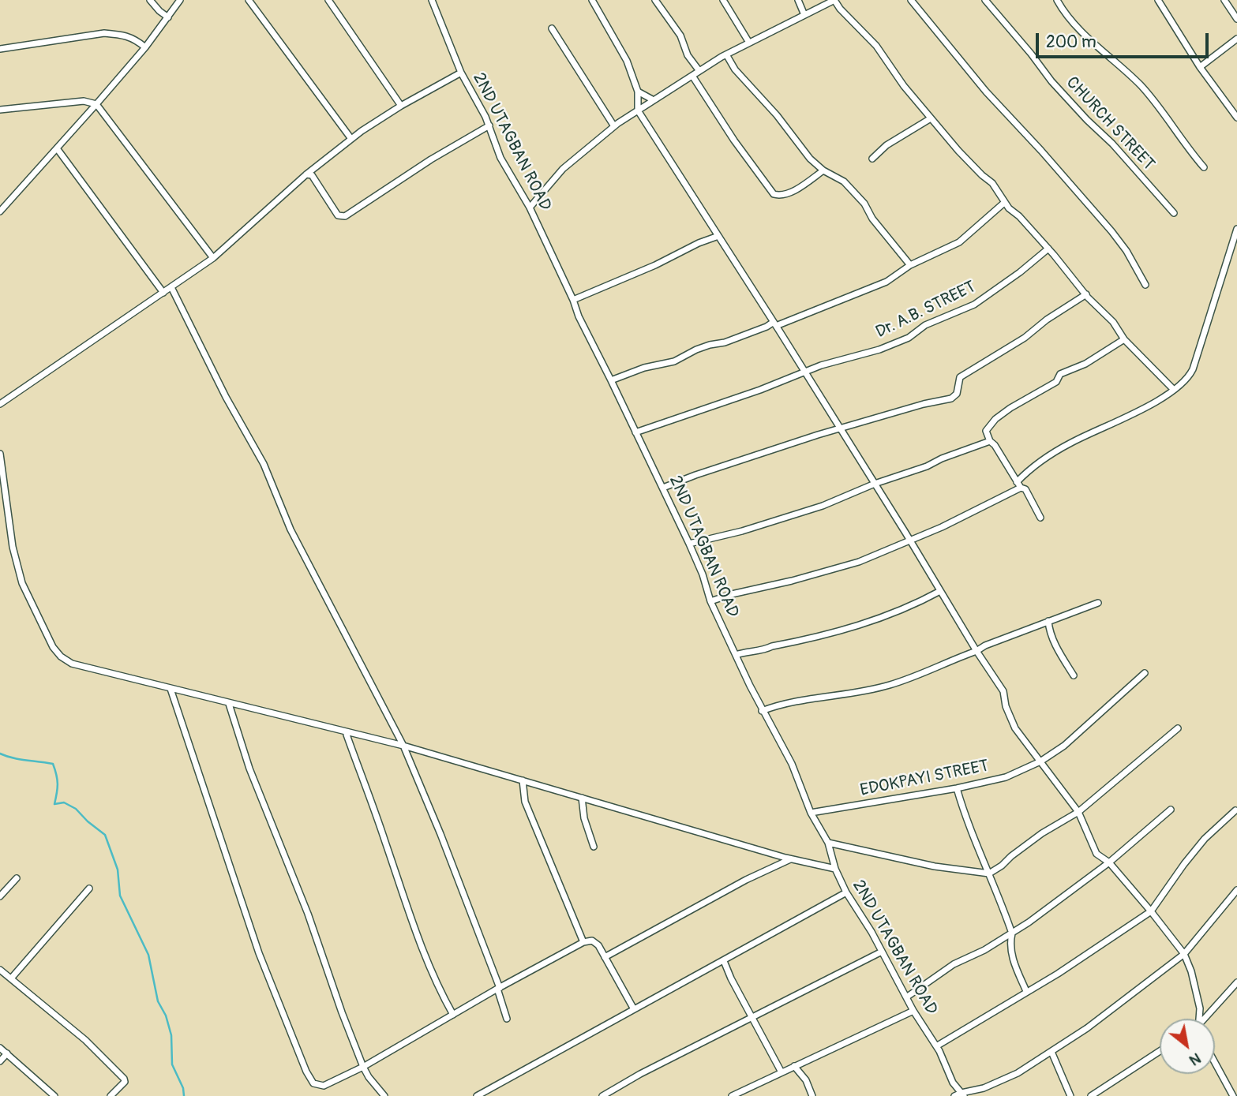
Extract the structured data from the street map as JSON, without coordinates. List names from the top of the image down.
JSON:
{
  "streets": {
    "street": [
      "CHURCH STREET",
      "2ND UTAGBAN ROAD",
      "Dr. A.B. STREET",
      "EDOKPAYI STREET"
    ]
  },
  "crossings": [
    ["2ND UTAGBAN ROAD", "Dr. A.B. STREET"],
    ["2ND UTAGBAN ROAD", "EDOKPAYI STREET"]
  ],
  "scale_bar": "200 m",
  "north": "bottom right"
}
